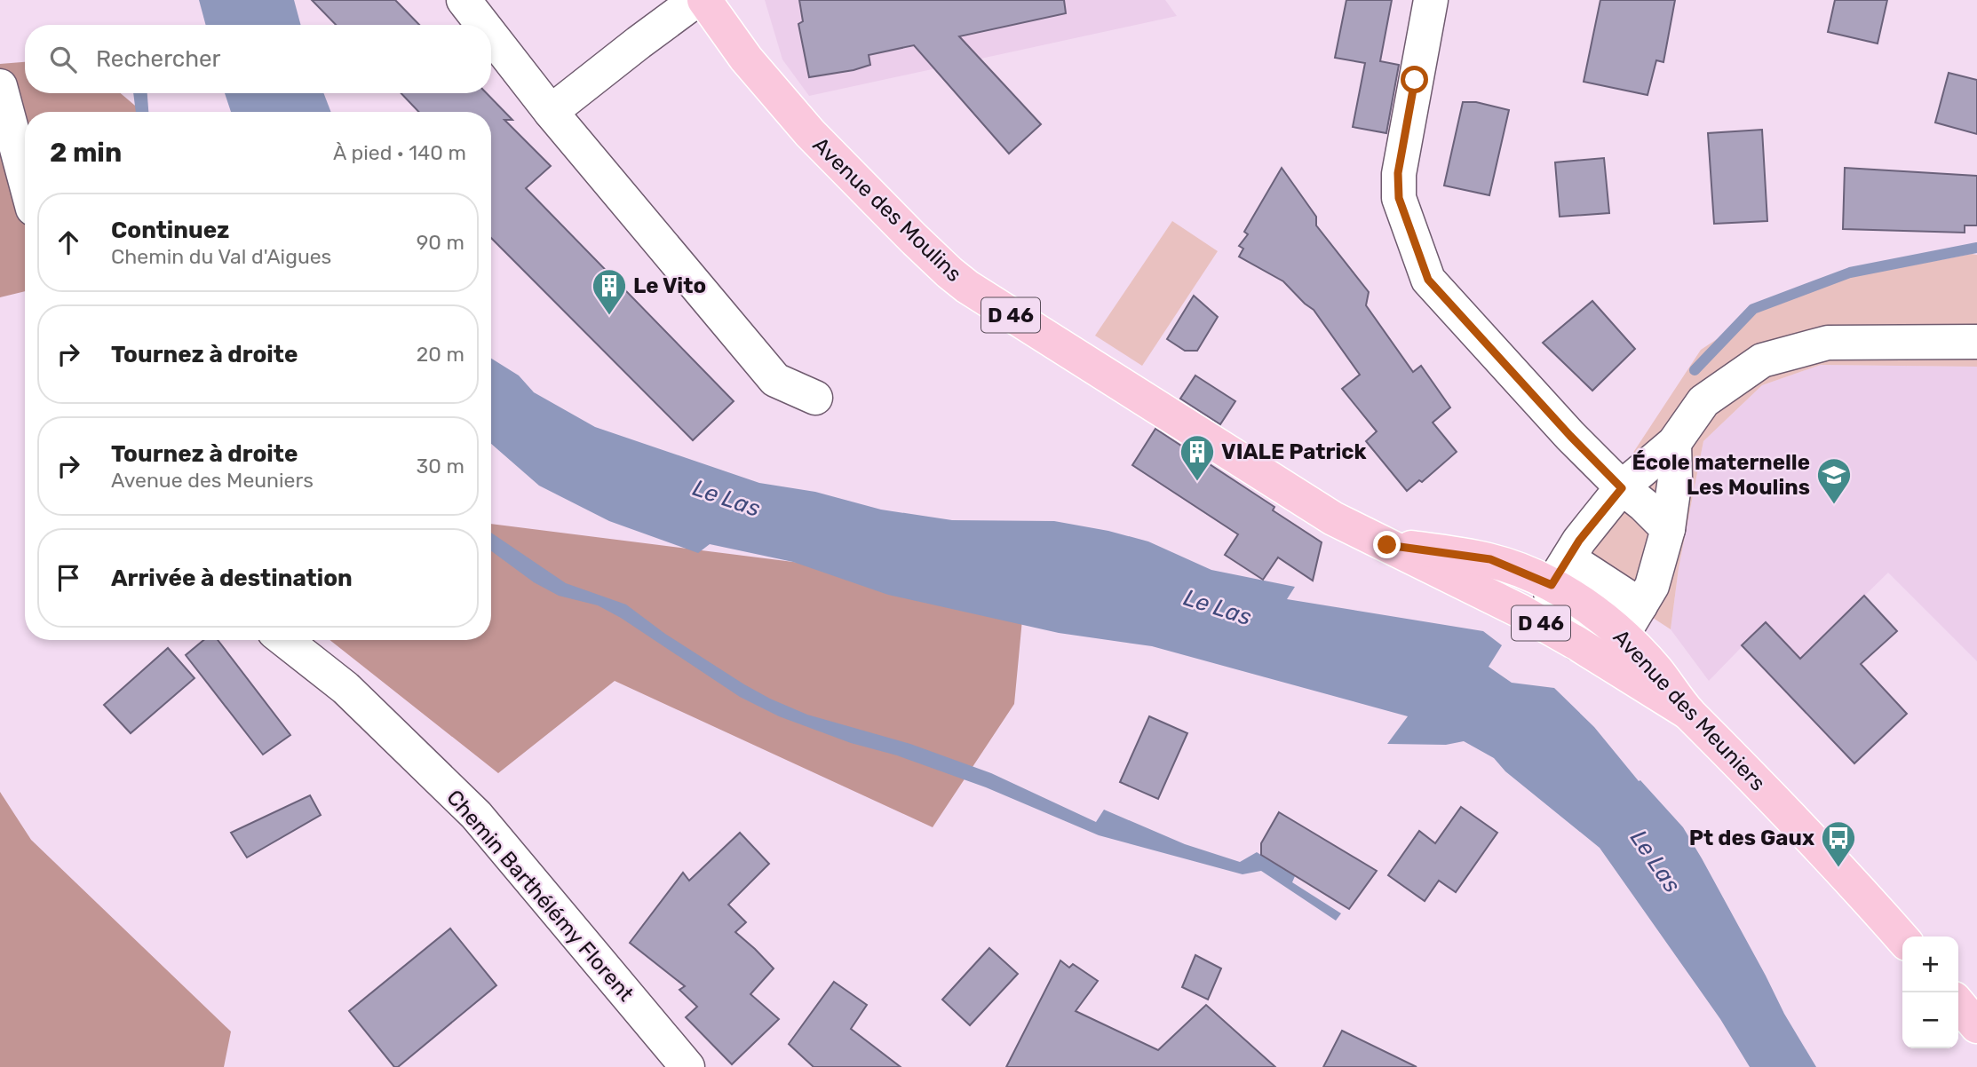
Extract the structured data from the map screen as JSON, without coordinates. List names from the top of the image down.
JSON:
{
  "streets": {
    "main road": ["Avenue des Moulins", "D 46", "Avenue des Meuniers"],
    "street": ["Chemin Barthélémy Florent"]
  },
  "crossings": [
    ["Avenue des Moulins", "Avenue des Meuniers"]
  ],
  "water": ["Le Las"],
  "places": {
    "building": ["Le Vito", "VIALE Patrick"],
    "school or university": ["École maternelle Les Moulins"],
    "bus stop": ["Pt des Gaux"]
  },
  "page": {
    "search": "Rechercher",
    "heading": ["2 min", "À pied · 140 m"],
    "list": [
      ["Continuez", "Chemin du Val d'Aigues", "90 m"],
      ["Tournez à droite", "20 m"],
      ["Tournez à droite", "Avenue des Meuniers", "30 m"],
      "Arrivée à destination"
    ],
    "map_buttons": ["+", "−"]
  }
}
